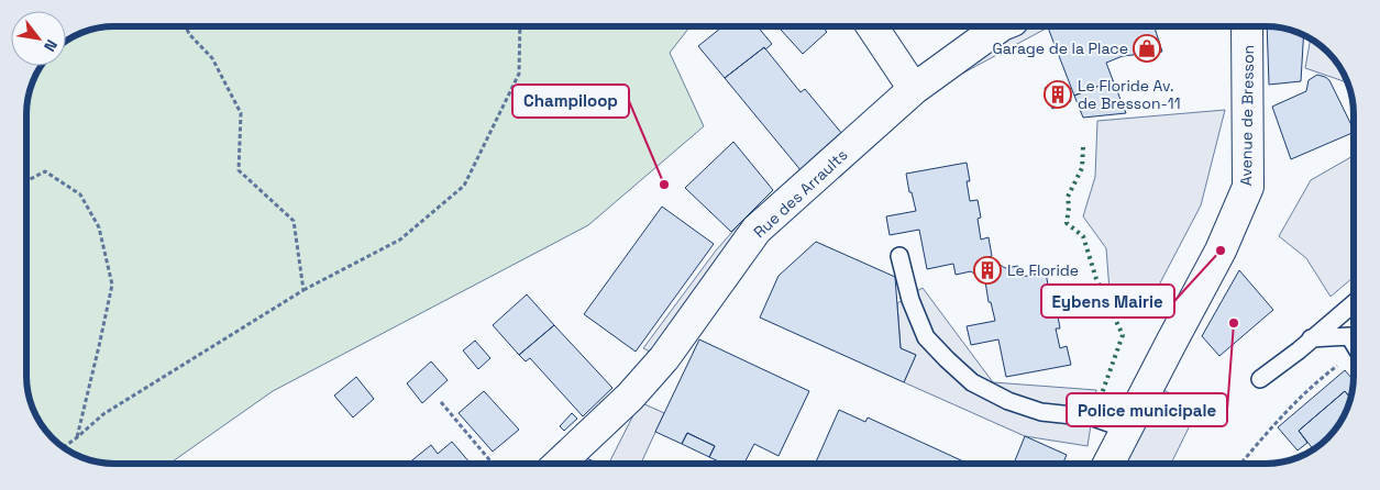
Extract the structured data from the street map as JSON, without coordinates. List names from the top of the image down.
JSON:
{
  "streets": {
    "street": ["Avenue de Bresson", "Rue des Arraults"]
  },
  "places": {
    "shop": ["Garage de la Place"],
    "building": ["Le Floride Av. de Bresson-11", "Le Floride"],
    "other": ["Champiloop", "Eybens Mairie", "Police municipale"]
  },
  "north": "bottom right"
}
